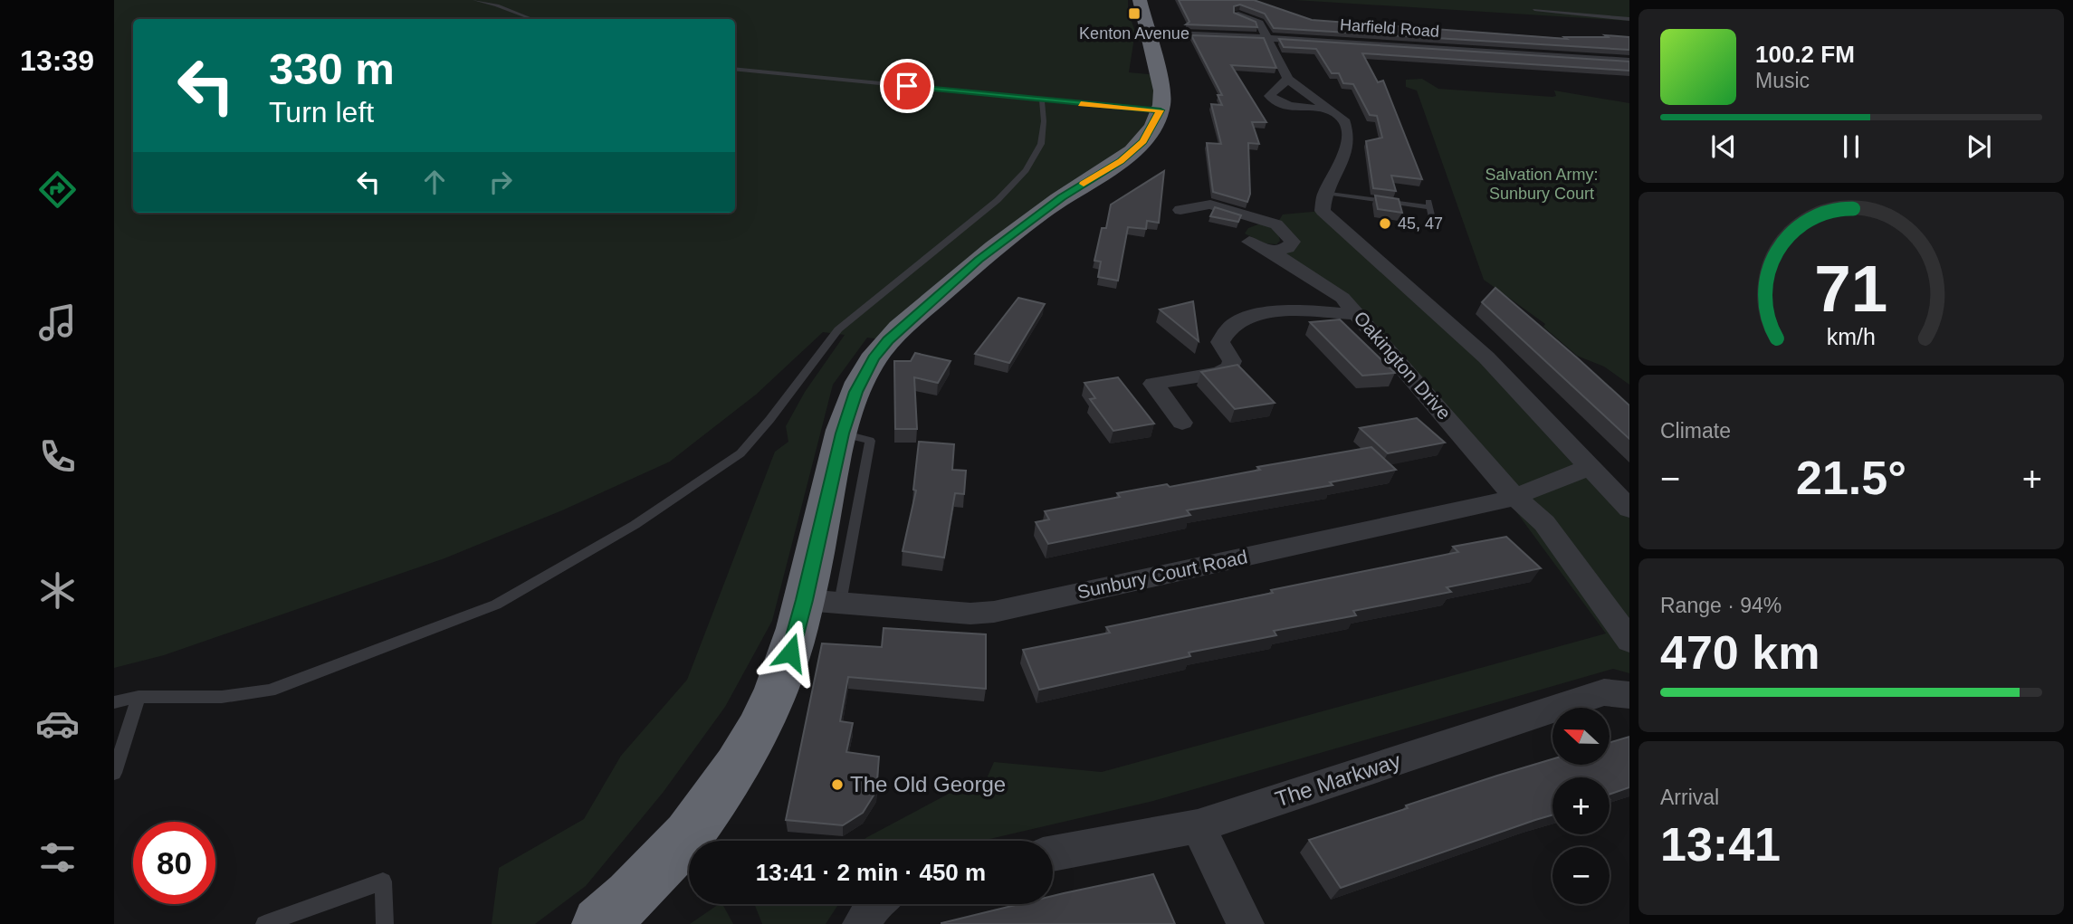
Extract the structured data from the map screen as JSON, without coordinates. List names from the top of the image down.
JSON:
{
  "streets": {
    "street": [
      "Harfield Road",
      "Oakington Drive",
      "Sunbury Court Road",
      "The Markway"
    ]
  },
  "crossings": [
    ["Oakington Drive", "Sunbury Court Road"]
  ],
  "parks": ["Salvation Army: Sunbury Court"],
  "places": {
    "transit": ["Kenton Avenue"],
    "other": ["45, 47", "The Old George"]
  },
  "north": "left",
  "page": {
    "tabs": "13:39",
    "turn": ["330 m", "Turn left"],
    "song": ["100.2 FM", "Music"],
    "tile": [
      "Climate",
      ["Range · 94%", "470 km"],
      ["Arrival", "13:41"]
    ],
    "heat": ["−", "21.5°", "+"],
    "map_buttons": ["+", "−"],
    "limit": "80",
    "trip": "13:41 · 2 min · 450 m",
    "gauge": ["71", "km/h"]
  }
}
